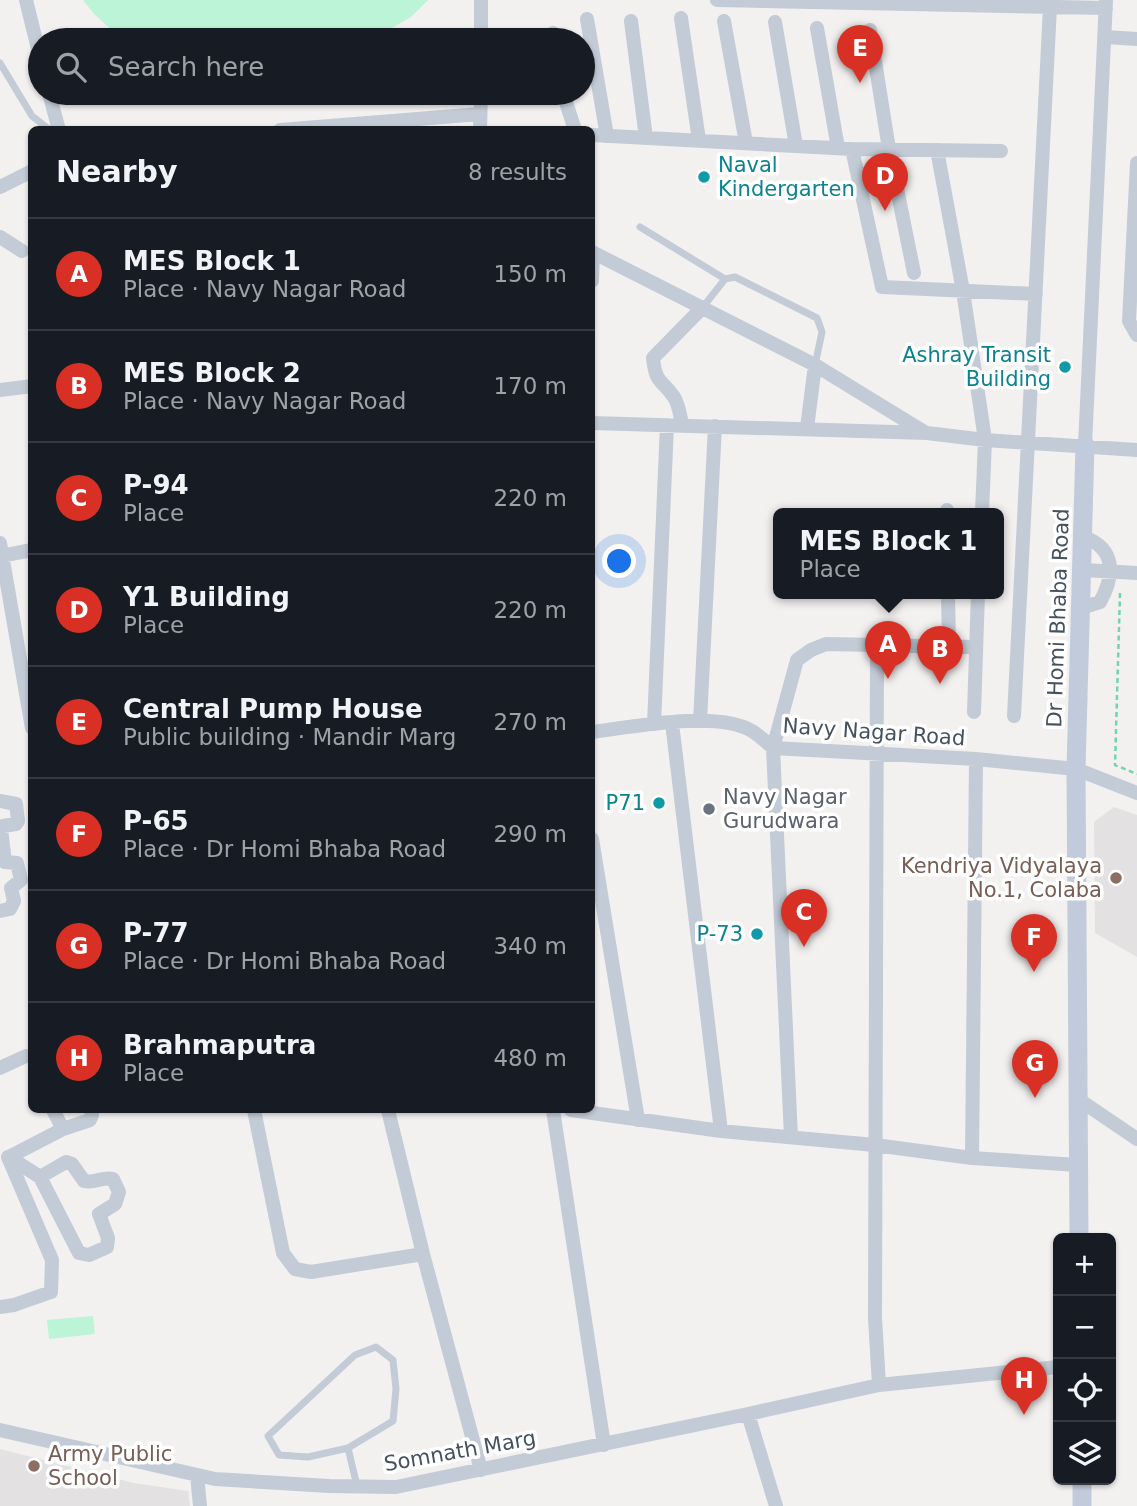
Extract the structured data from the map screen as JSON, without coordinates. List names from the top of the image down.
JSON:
{
  "streets": {
    "street": ["Dr Homi Bhaba Road", "Navy Nagar Road", "Somnath Marg"]
  },
  "crossings": [
    ["Dr Homi Bhaba Road", "Navy Nagar Road"]
  ],
  "places": [
    "Naval Kindergarten",
    "Ashray Transit Building",
    "P71",
    "Navy Nagar Gurudwara",
    "Kendriya Vidyalaya No.1, Colaba",
    "P-73",
    "Army Public School"
  ],
  "page": {
    "pins": [
      "E",
      "D",
      "A",
      "B",
      "C",
      "F",
      "G",
      "H"
    ],
    "search": "Search here",
    "heading": ["Nearby", "8 results"],
    "list": [
      {
        "mark": "A",
        "name": "MES Block 1",
        "note": "Place · Navy Nagar Road",
        "value": "150 m"
      },
      {
        "mark": "B",
        "name": "MES Block 2",
        "note": "Place · Navy Nagar Road",
        "value": "170 m"
      },
      {
        "mark": "C",
        "name": "P-94",
        "note": "Place",
        "value": "220 m"
      },
      {
        "mark": "D",
        "name": "Y1 Building",
        "note": "Place",
        "value": "220 m"
      },
      {
        "mark": "E",
        "name": "Central Pump House",
        "note": "Public building · Mandir Marg",
        "value": "270 m"
      },
      {
        "mark": "F",
        "name": "P-65",
        "note": "Place · Dr Homi Bhaba Road",
        "value": "290 m"
      },
      {
        "mark": "G",
        "name": "P-77",
        "note": "Place · Dr Homi Bhaba Road",
        "value": "340 m"
      },
      {
        "mark": "H",
        "name": "Brahmaputra",
        "note": "Place",
        "value": "480 m"
      }
    ],
    "popup": ["MES Block 1", "Place"],
    "map_buttons": ["+", "−"]
  }
}
